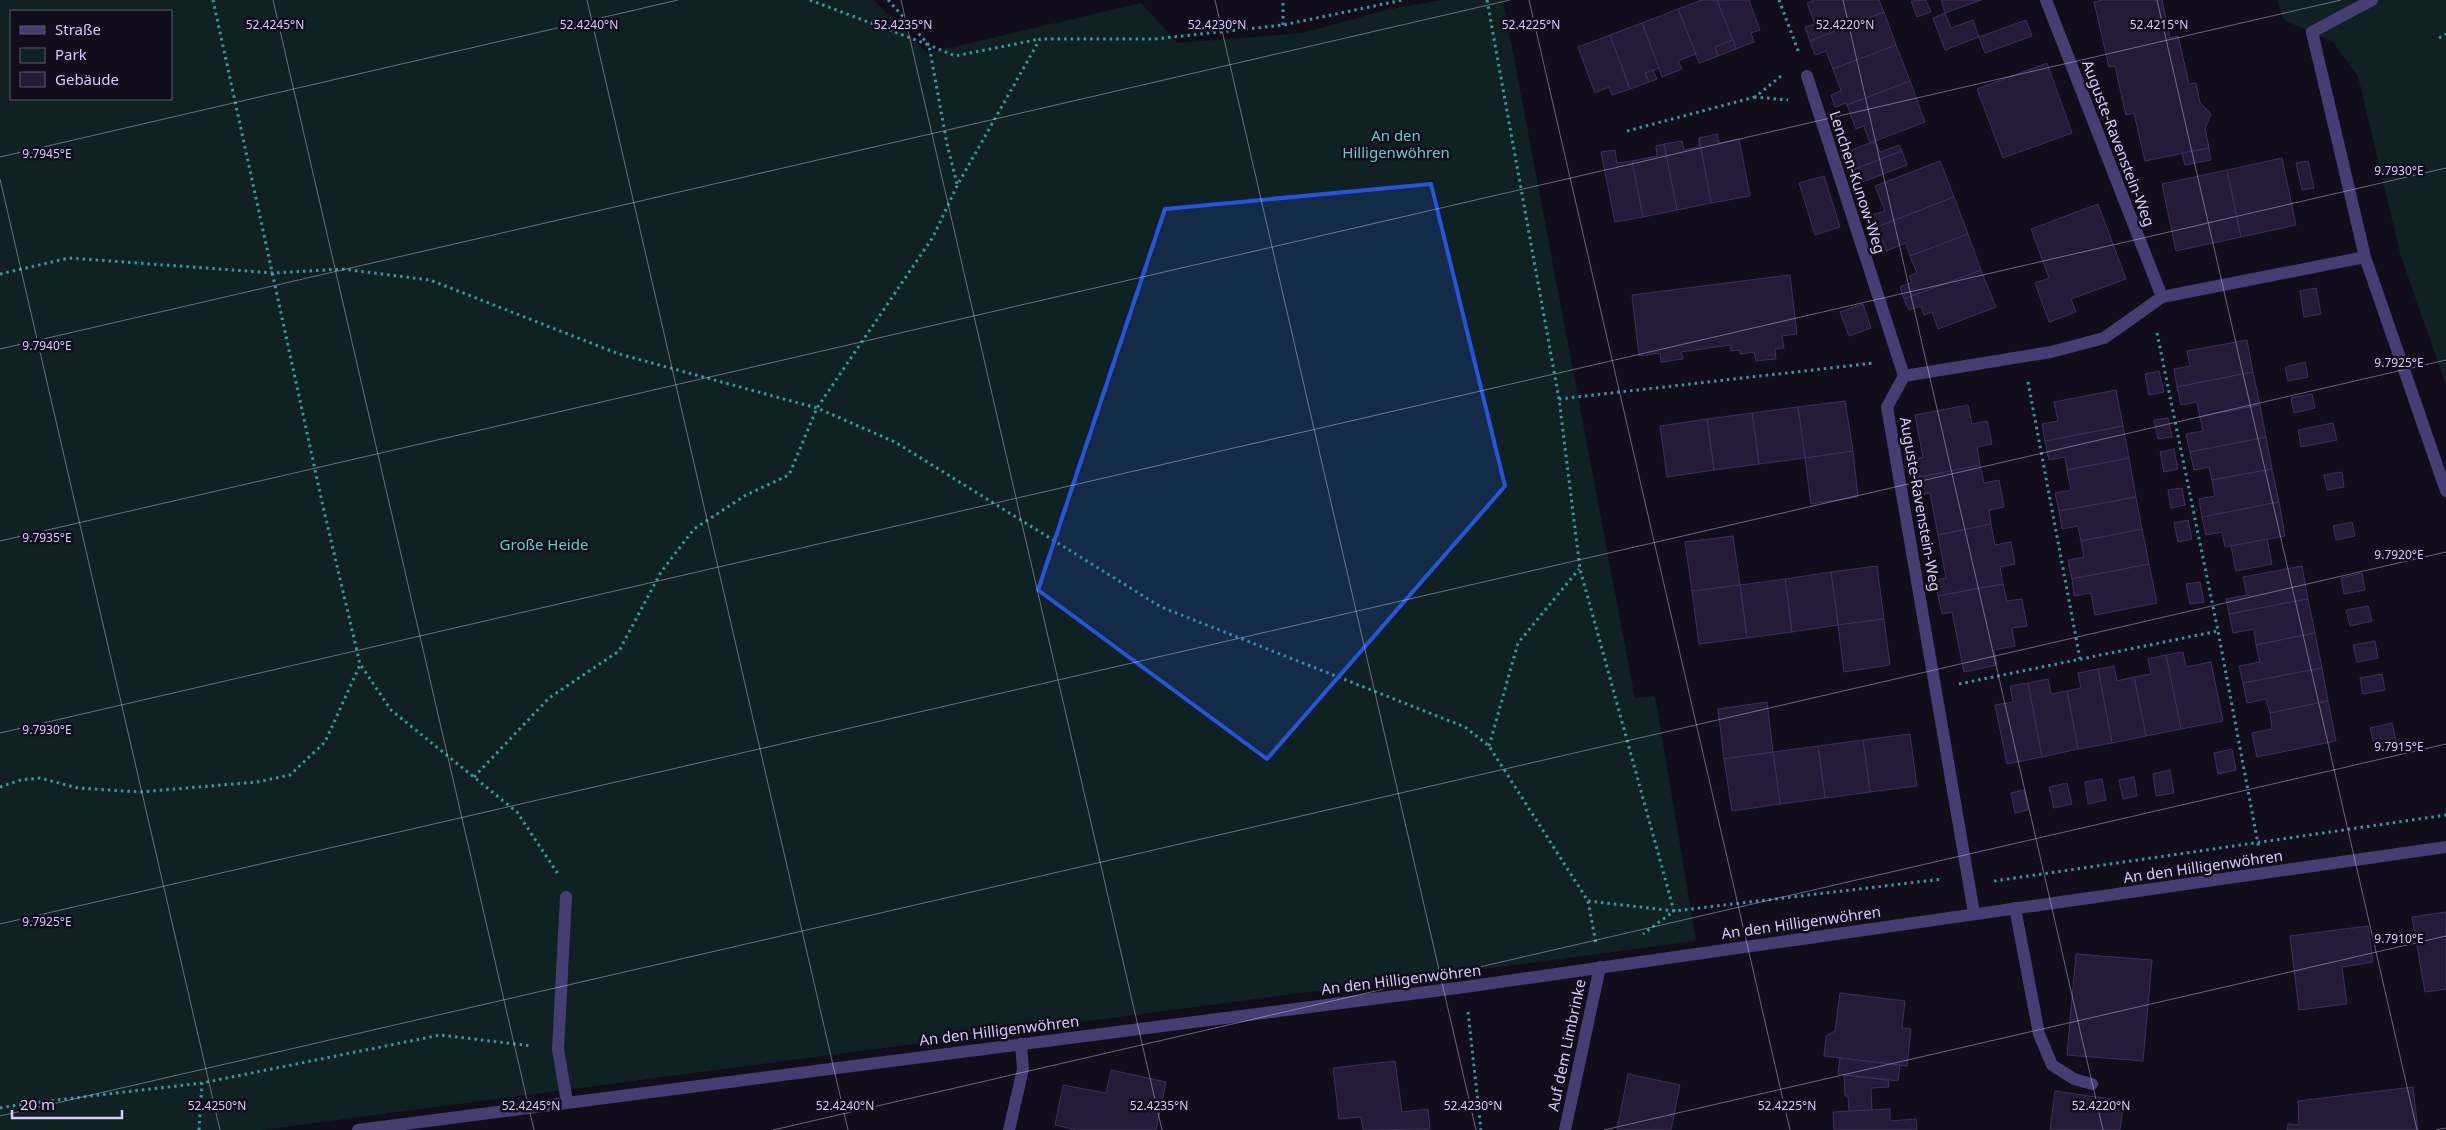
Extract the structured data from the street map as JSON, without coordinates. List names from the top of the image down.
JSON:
{
  "streets": {
    "street": [
      "Auguste-Ravenstein-Weg",
      "Lenchen-Kunow-Weg",
      "An den Hilligenwöhren",
      "Auf dem Limbrinke"
    ]
  },
  "crossings": [
    ["Auguste-Ravenstein-Weg", "Lenchen-Kunow-Weg"],
    ["Auguste-Ravenstein-Weg", "An den Hilligenwöhren"],
    ["An den Hilligenwöhren", "Auf dem Limbrinke"]
  ],
  "parks": ["An den Hilligenwöhren", "Große Heide"],
  "legend": ["Straße", "Park", "Gebäude"],
  "scale_bar": "20 m",
  "coordinates": [
    "52.4245°N",
    "52.4240°N",
    "52.4235°N",
    "52.4230°N",
    "52.4225°N",
    "52.4220°N",
    "52.4215°N",
    "9.7945°E",
    "9.7930°E",
    "9.7940°E",
    "9.7925°E",
    "9.7935°E",
    "9.7920°E",
    "9.7915°E",
    "9.7910°E",
    "52.4250°N"
  ]
}
